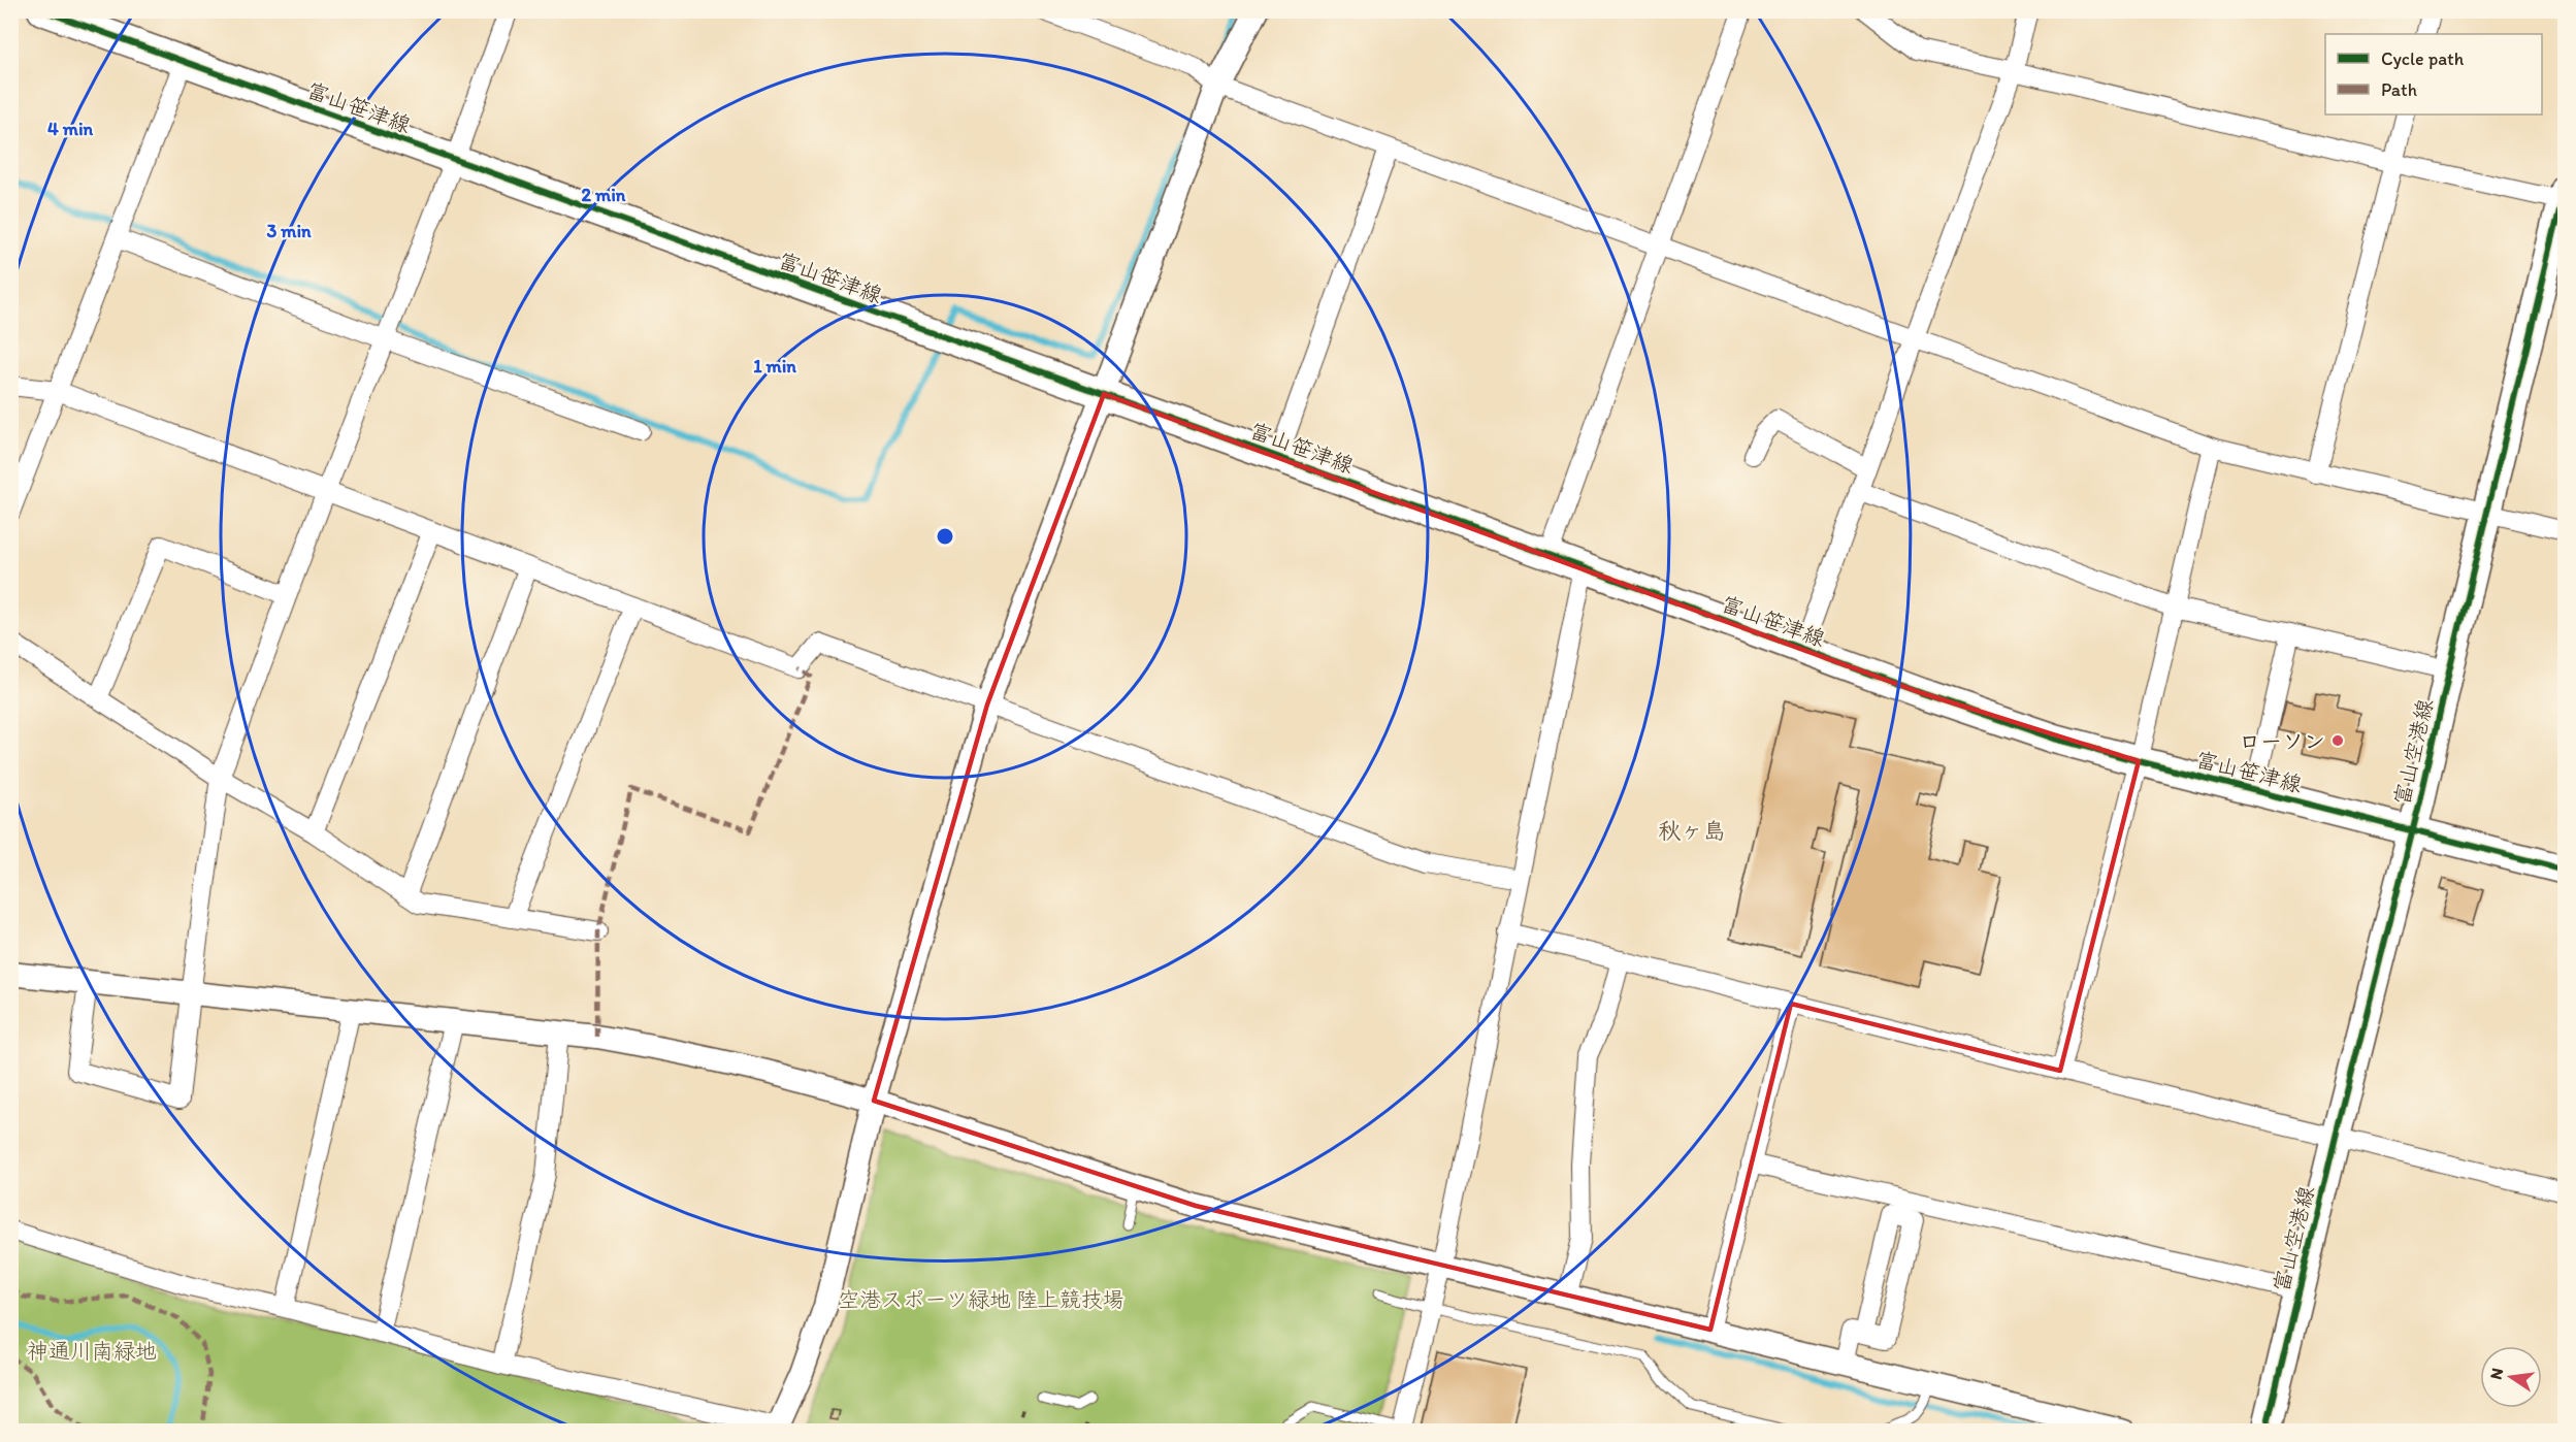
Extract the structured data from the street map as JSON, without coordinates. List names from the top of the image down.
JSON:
{
  "streets": {
    "main road": ["富山笹津線", "富山空港線"]
  },
  "crossings": [
    ["富山笹津線", "富山空港線"]
  ],
  "districts": ["秋ヶ島"],
  "parks": ["空港スポーツ緑地 陸上競技場", "神通川南緑地"],
  "places": ["ローソン"],
  "legend": ["Cycle path", "Path"],
  "north": "left",
  "rings": [
    "4 min",
    "2 min",
    "3 min",
    "1 min"
  ]
}
